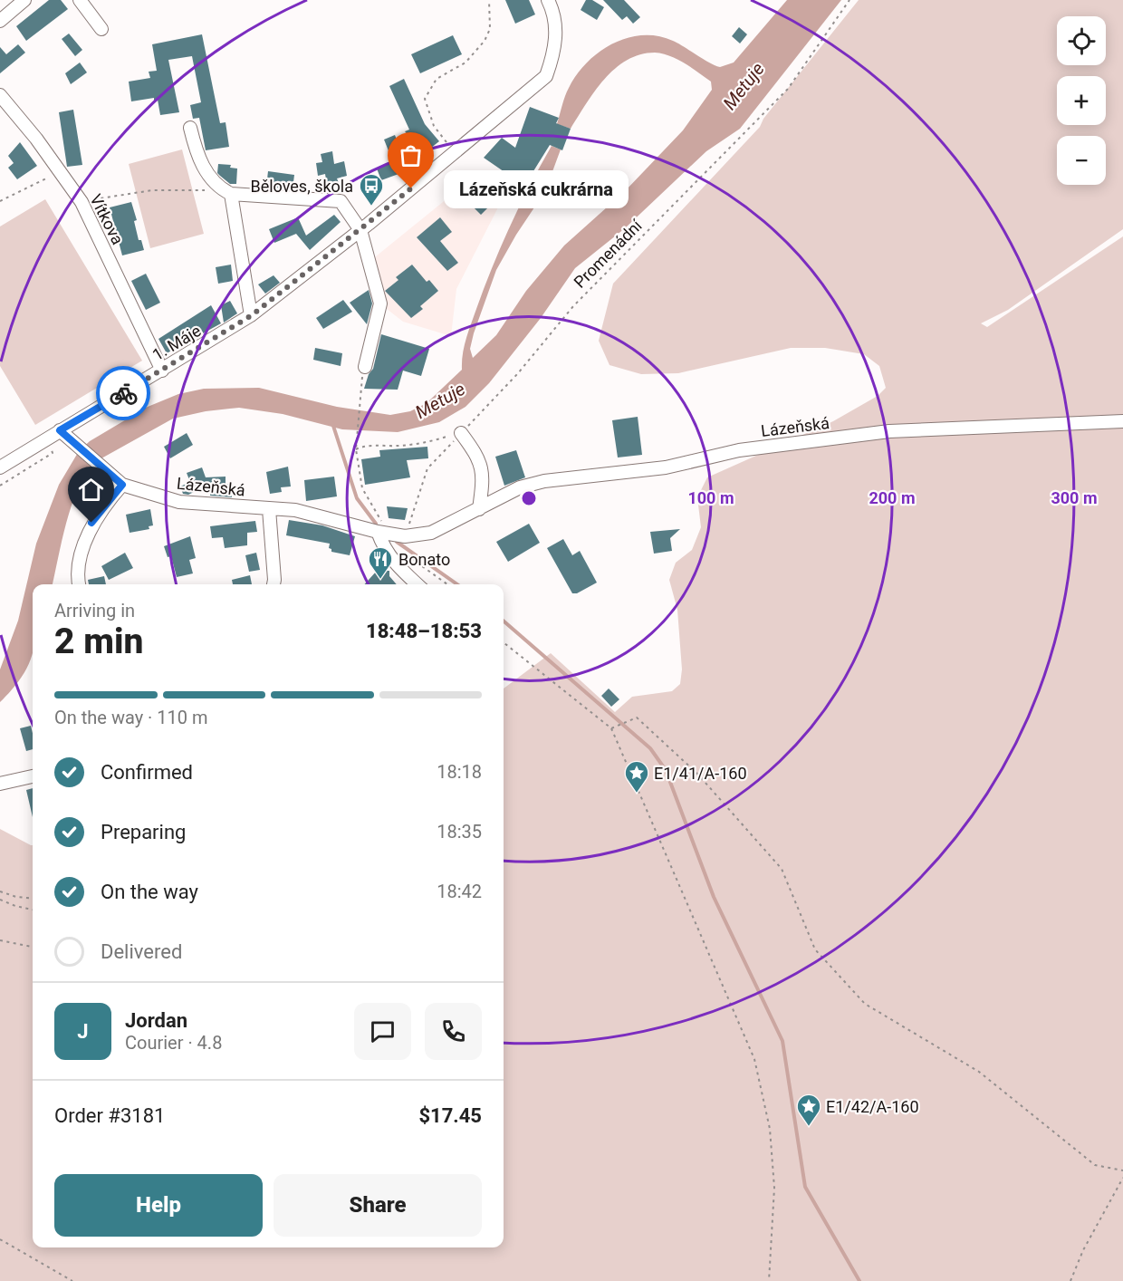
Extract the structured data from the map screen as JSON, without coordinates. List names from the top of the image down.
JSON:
{
  "streets": {
    "street": ["Vítkova", "1. Máje", "Lázeňská"],
    "path": ["Promenádní"]
  },
  "crossings": [
    ["Vítkova", "1. Máje"],
    ["Promenádní", "Lázeňská"],
    ["1. Máje", "Lázeňská"]
  ],
  "water": ["Metuje"],
  "places": {
    "other": ["Lázeňská cukrárna"],
    "bus stop": ["Běloves, škola"],
    "restaurant": ["Bonato"],
    "place": ["E1/41/A-160", "E1/42/A-160"]
  },
  "page": {
    "map_buttons": ["+", "−"],
    "bubble": "Lázeňská cukrárna",
    "heading": ["2 min", "Arriving in", "18:48–18:53"],
    "panel": [
      "Jordan",
      "Courier · 4.8",
      "Order #3181",
      "$17.45"
    ],
    "bar": "On the way · 110 m",
    "list": [
      ["Confirmed", "18:18"],
      ["Preparing", "18:35"],
      ["On the way", "18:42"],
      "Delivered"
    ],
    "round": "J",
    "buttons": ["Help", "Share"]
  },
  "rings": ["100 m", "200 m", "300 m"]
}
